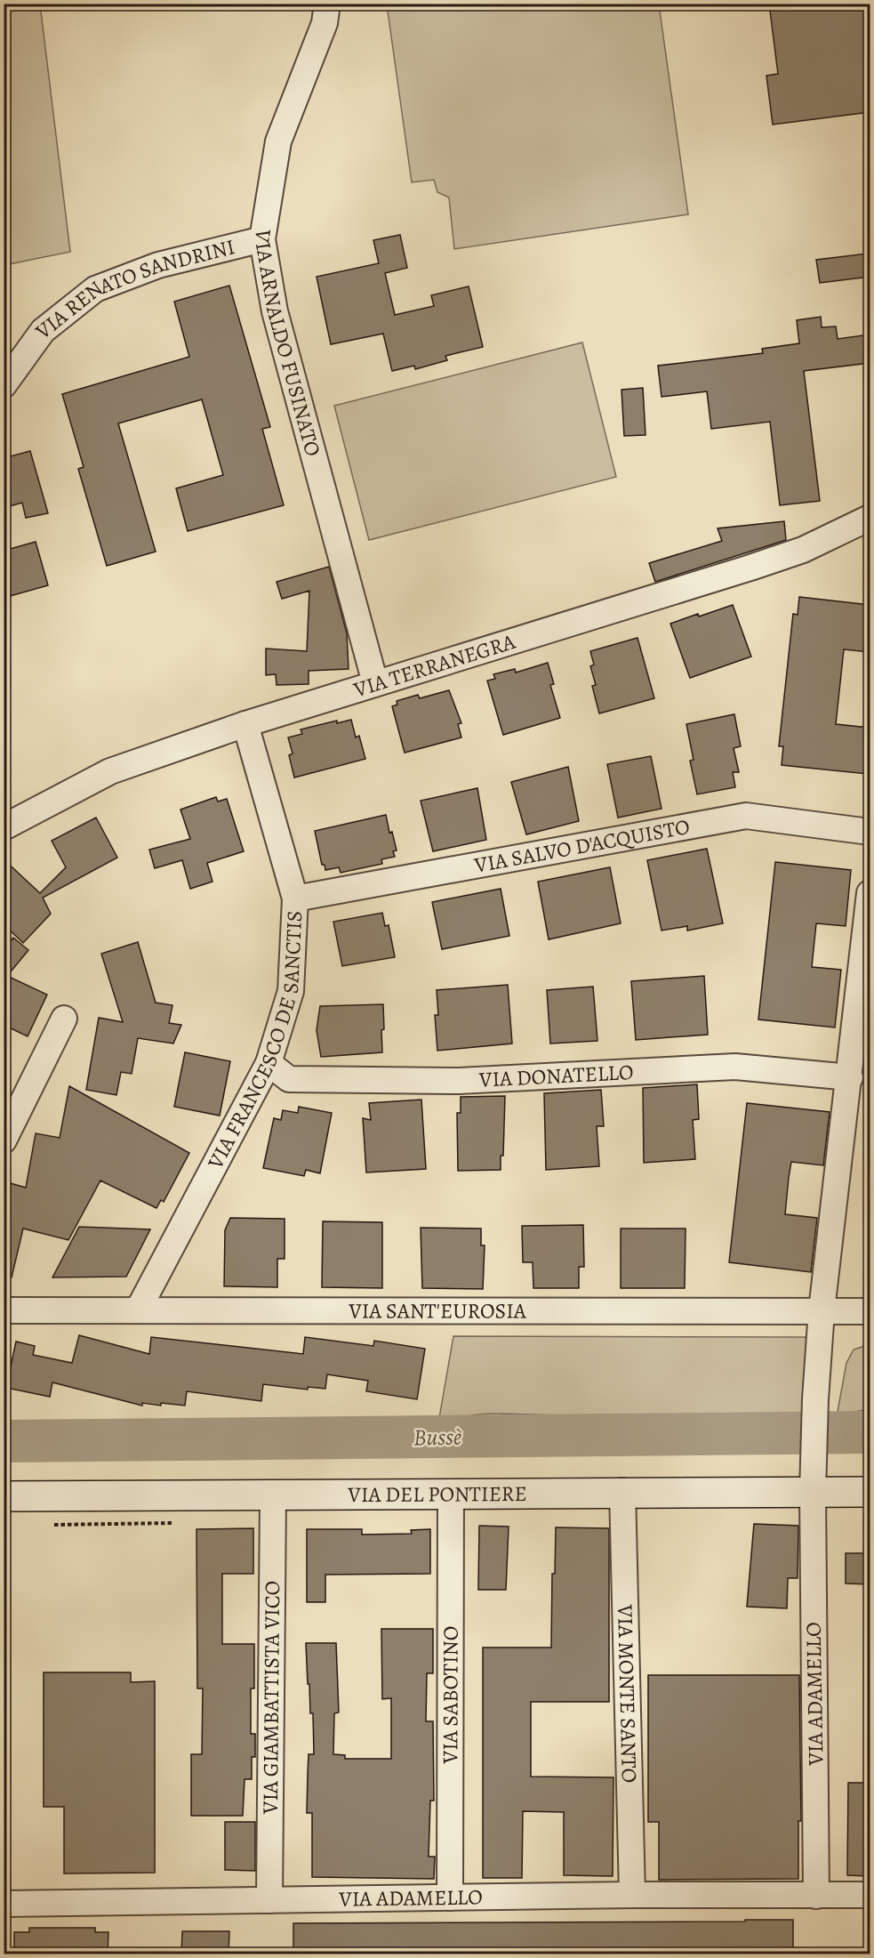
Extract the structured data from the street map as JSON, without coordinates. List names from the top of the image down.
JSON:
{
  "streets": {
    "main road": ["VIA DEL PONTIERE"],
    "street": [
      "VIA RENATO SANDRINI",
      "VIA ARNALDO FUSINATO",
      "VIA TERRANEGRA",
      "VIA SALVO D'ACQUISTO",
      "VIA FRANCESCO DE SANCTIS",
      "VIA DONATELLO",
      "VIA SANT'EUROSIA",
      "VIA MONTE SANTO",
      "VIA ADAMELLO",
      "VIA SABOTINO",
      "VIA GIAMBATTISTA VICO"
    ]
  },
  "crossings": [
    ["VIA RENATO SANDRINI", "VIA ARNALDO FUSINATO"],
    ["VIA ARNALDO FUSINATO", "VIA TERRANEGRA"],
    ["VIA TERRANEGRA", "VIA FRANCESCO DE SANCTIS"],
    ["VIA SALVO D'ACQUISTO", "VIA FRANCESCO DE SANCTIS"],
    ["VIA FRANCESCO DE SANCTIS", "VIA DONATELLO"],
    ["VIA FRANCESCO DE SANCTIS", "VIA SANT'EUROSIA"],
    ["VIA DONATELLO", "VIA ADAMELLO"],
    ["VIA SANT'EUROSIA", "VIA ADAMELLO"],
    ["VIA DEL PONTIERE", "VIA MONTE SANTO"],
    ["VIA DEL PONTIERE", "VIA ADAMELLO"],
    ["VIA DEL PONTIERE", "VIA SABOTINO"],
    ["VIA DEL PONTIERE", "VIA GIAMBATTISTA VICO"],
    ["VIA MONTE SANTO", "VIA ADAMELLO"],
    ["VIA ADAMELLO", "VIA SABOTINO"],
    ["VIA ADAMELLO", "VIA GIAMBATTISTA VICO"]
  ],
  "water": ["Bussè"]
}
